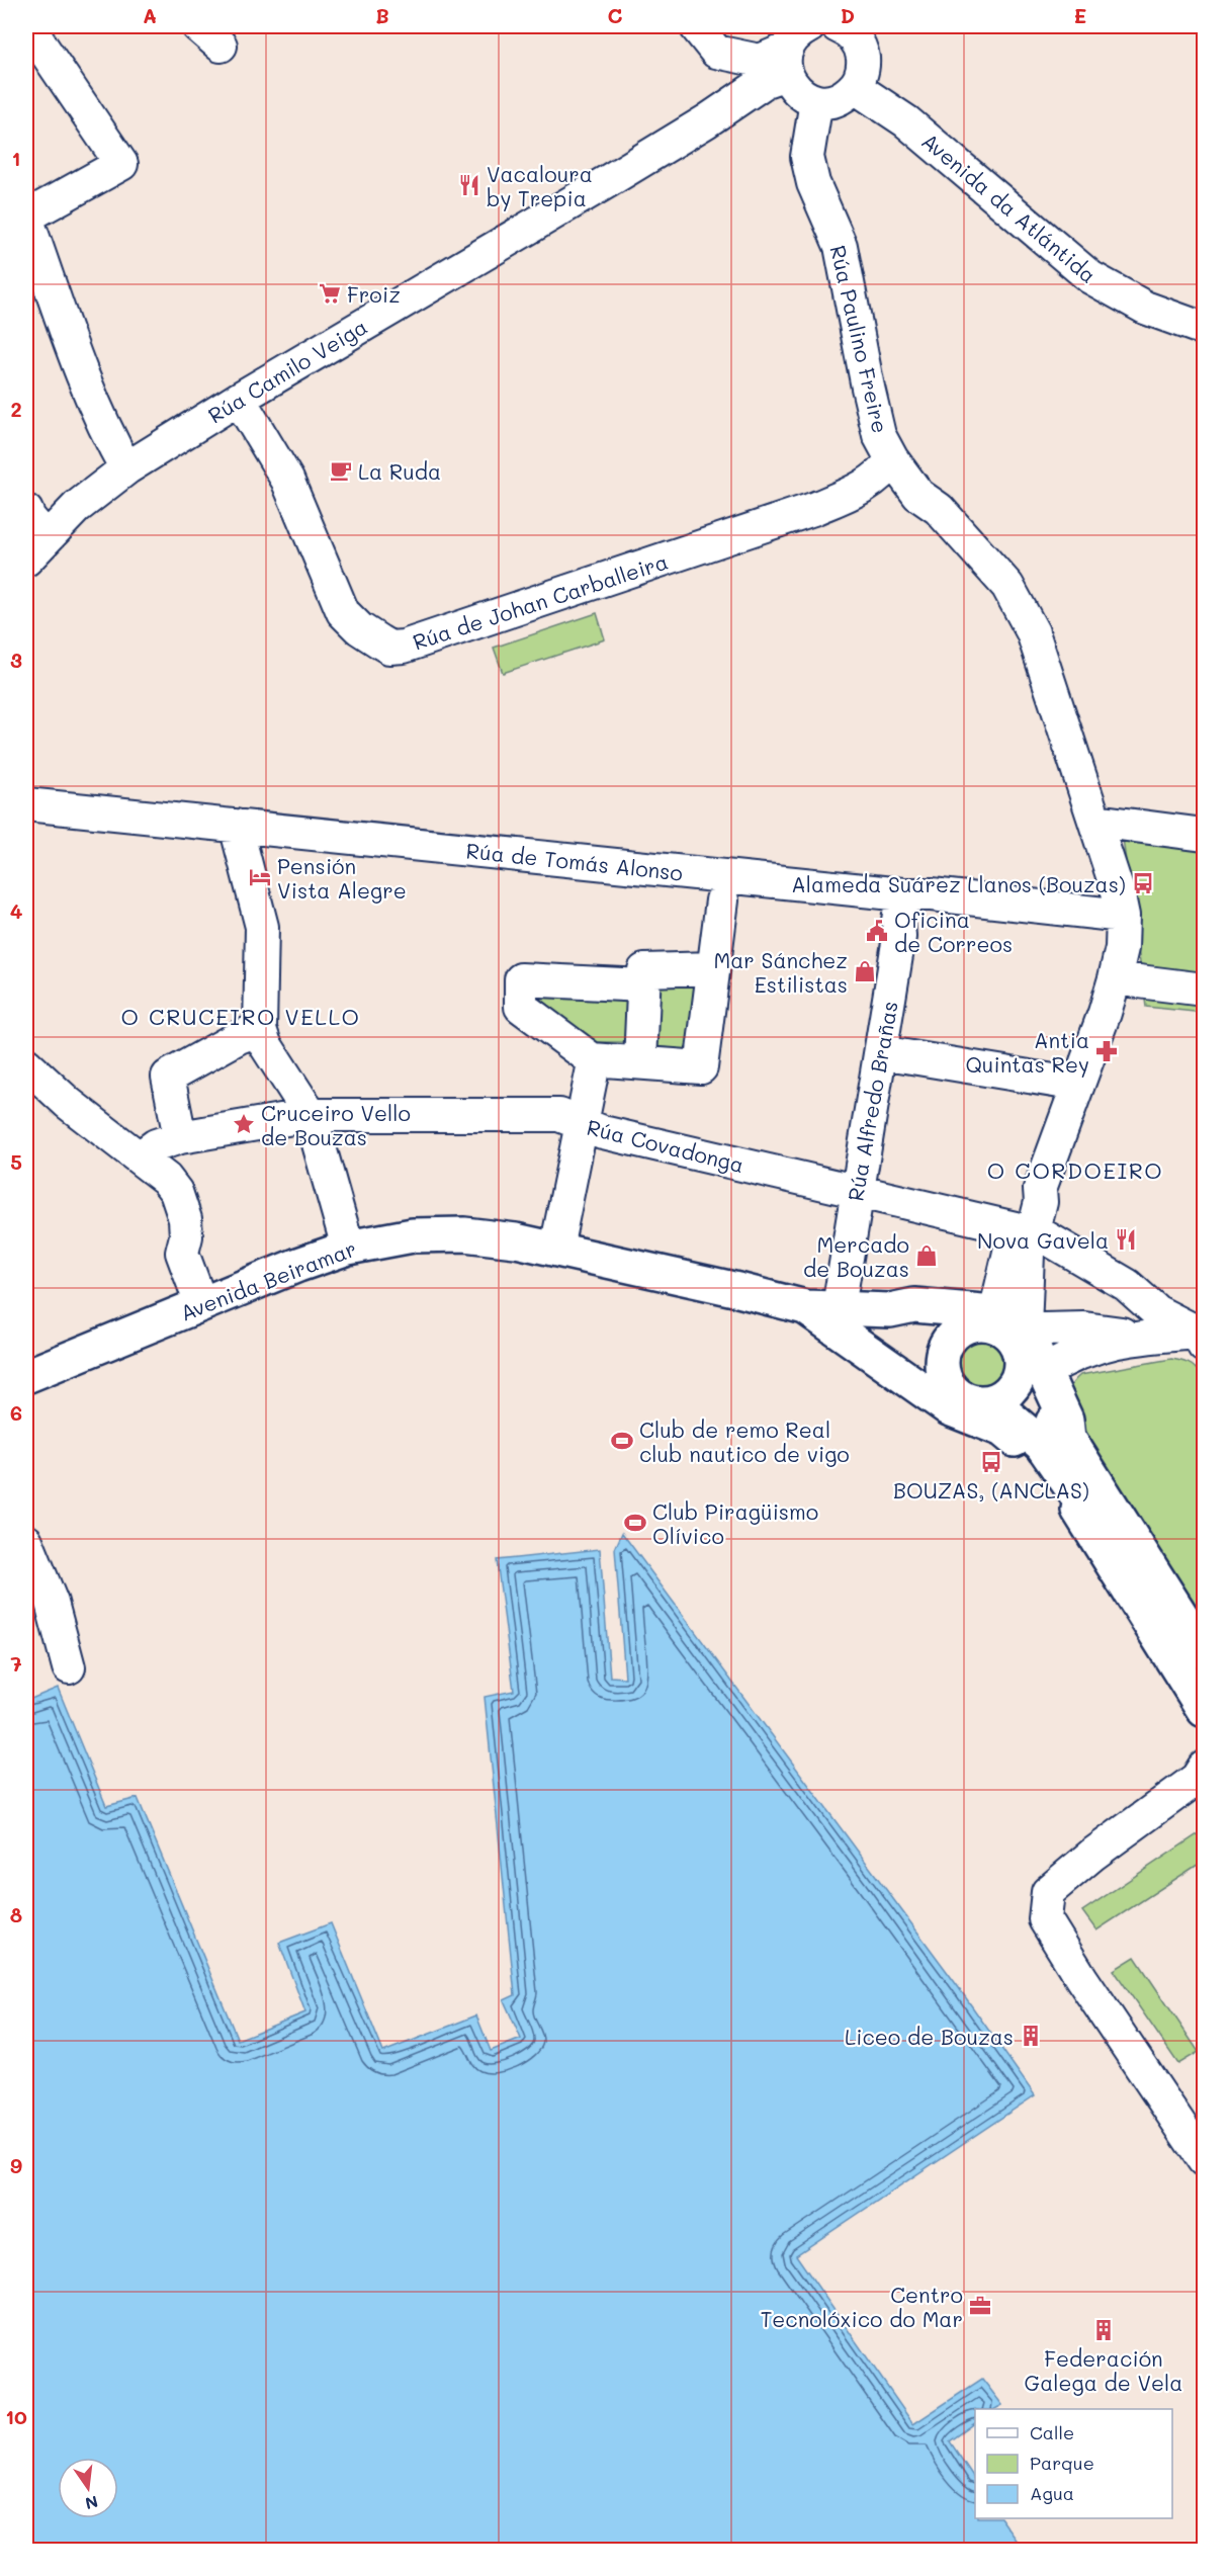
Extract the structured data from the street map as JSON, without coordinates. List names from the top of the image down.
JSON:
{
  "streets": {
    "main road": ["Avenida Beiramar"],
    "street": [
      "Avenida da Atlántida",
      "Rúa Paulino Freire",
      "Rúa Camilo Veiga",
      "Rúa de Johan Carballeira",
      "Rúa de Tomás Alonso",
      "Rúa Alfredo Brañas",
      "Rúa Covadonga"
    ]
  },
  "crossings": [
    ["Rúa Paulino Freire", "Rúa de Johan Carballeira"],
    ["Rúa Paulino Freire", "Rúa de Tomás Alonso"],
    ["Rúa Paulino Freire", "Rúa Covadonga"],
    ["Rúa Paulino Freire", "Avenida Beiramar"],
    ["Rúa Camilo Veiga", "Rúa de Johan Carballeira"],
    ["Rúa de Tomás Alonso", "Rúa Alfredo Brañas"],
    ["Rúa Alfredo Brañas", "Rúa Covadonga"],
    ["Rúa Alfredo Brañas", "Avenida Beiramar"]
  ],
  "districts": ["O CRUCEIRO VELLO", "O CORDOEIRO"],
  "places": {
    "restaurant": ["Vacaloura by Trepia", "Nova Gavela"],
    "supermarket": ["Froiz"],
    "cafe": ["La Ruda"],
    "hotel": ["Pensión Vista Alegre"],
    "bus stop": ["Alameda Suárez Llanos (Bouzas)", "BOUZAS, (ANCLAS)"],
    "public building": ["Oficina de Correos"],
    "shop": ["Mar Sánchez Estilistas", "Mercado de Bouzas"],
    "pharmacy": ["Antia Quintas Rey"],
    "place": ["Cruceiro Vello de Bouzas"],
    "sports": ["Club de remo Real club nautico de vigo", "Club Piragüismo Olívico"],
    "building": ["Liceo de Bouzas", "Federación Galega de Vela"],
    "office": ["Centro Tecnolóxico do Mar"]
  },
  "legend": ["Calle", "Parque", "Agua"],
  "north": "bottom",
  "grid": {
    "columns": [
      "A",
      "B",
      "C",
      "D",
      "E"
    ],
    "rows": [
      "1",
      "2",
      "3",
      "4",
      "5",
      "6",
      "7",
      "8",
      "9",
      "10"
    ]
  }
}
